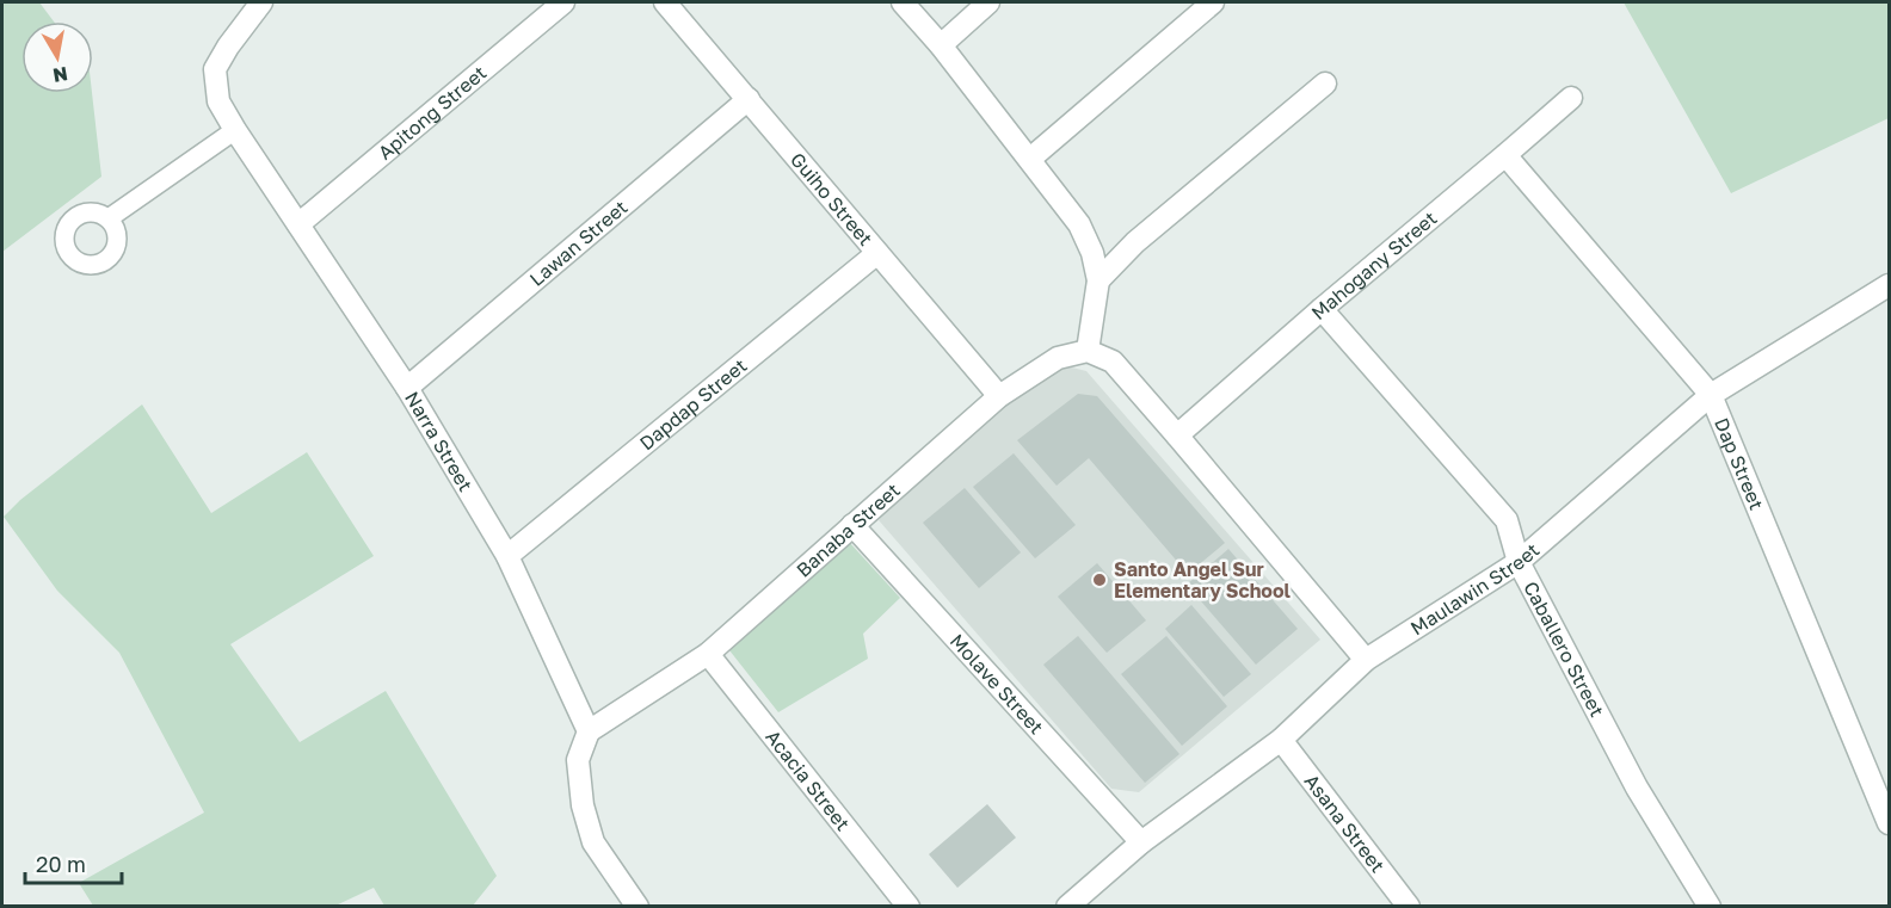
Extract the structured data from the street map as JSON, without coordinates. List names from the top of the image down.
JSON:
{
  "streets": {
    "street": [
      "Apitong Street",
      "Guiho Street",
      "Lawan Street",
      "Mahogany Street",
      "Dapdap Street",
      "Narra Street",
      "Dap Street",
      "Banaba Street",
      "Maulawin Street",
      "Caballero Street",
      "Molave Street",
      "Acacia Street",
      "Asana Street"
    ]
  },
  "crossings": [
    ["Apitong Street", "Narra Street"],
    ["Guiho Street", "Lawan Street"],
    ["Guiho Street", "Dapdap Street"],
    ["Guiho Street", "Banaba Street"],
    ["Lawan Street", "Narra Street"],
    ["Mahogany Street", "Dap Street"],
    ["Mahogany Street", "Caballero Street"],
    ["Dapdap Street", "Narra Street"],
    ["Narra Street", "Banaba Street"],
    ["Dap Street", "Maulawin Street"],
    ["Banaba Street", "Molave Street"],
    ["Banaba Street", "Acacia Street"],
    ["Maulawin Street", "Caballero Street"],
    ["Maulawin Street", "Molave Street"],
    ["Maulawin Street", "Asana Street"]
  ],
  "places": ["Santo Angel Sur Elementary School"],
  "scale_bar": "20 m",
  "north": "bottom"
}
